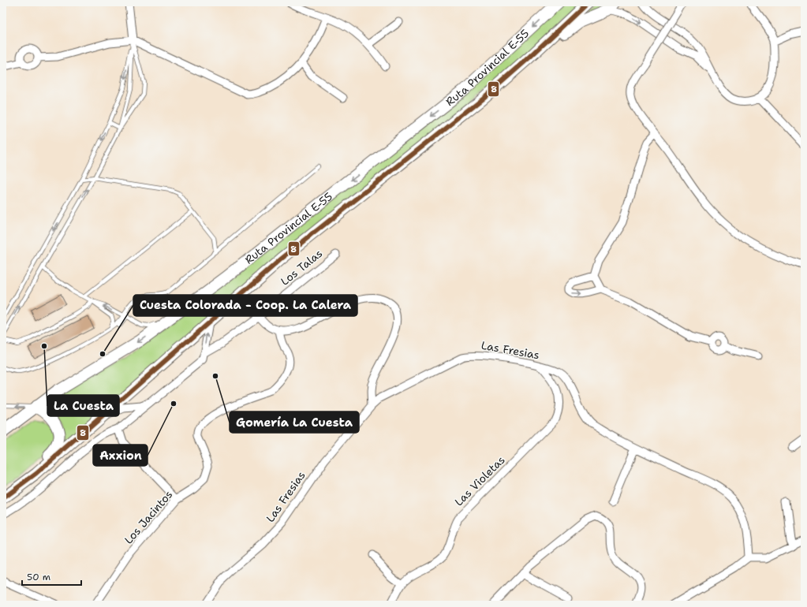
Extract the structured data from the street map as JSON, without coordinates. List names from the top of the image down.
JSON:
{
  "streets": {
    "main road": ["Ruta Provincial E-55"],
    "street": [
      "Los Talas",
      "Las Fresias",
      "Las Violetas",
      "Los Jacintos"
    ]
  },
  "crossings": [
    ["Las Fresias", "Las Violetas"]
  ],
  "places": [
    "La Cuesta",
    "Cuesta Colorada - Coop. La Calera",
    "Gomería La Cuesta",
    "Axxion"
  ],
  "lines": ["transit line 8"],
  "scale_bar": "50 m"
}
